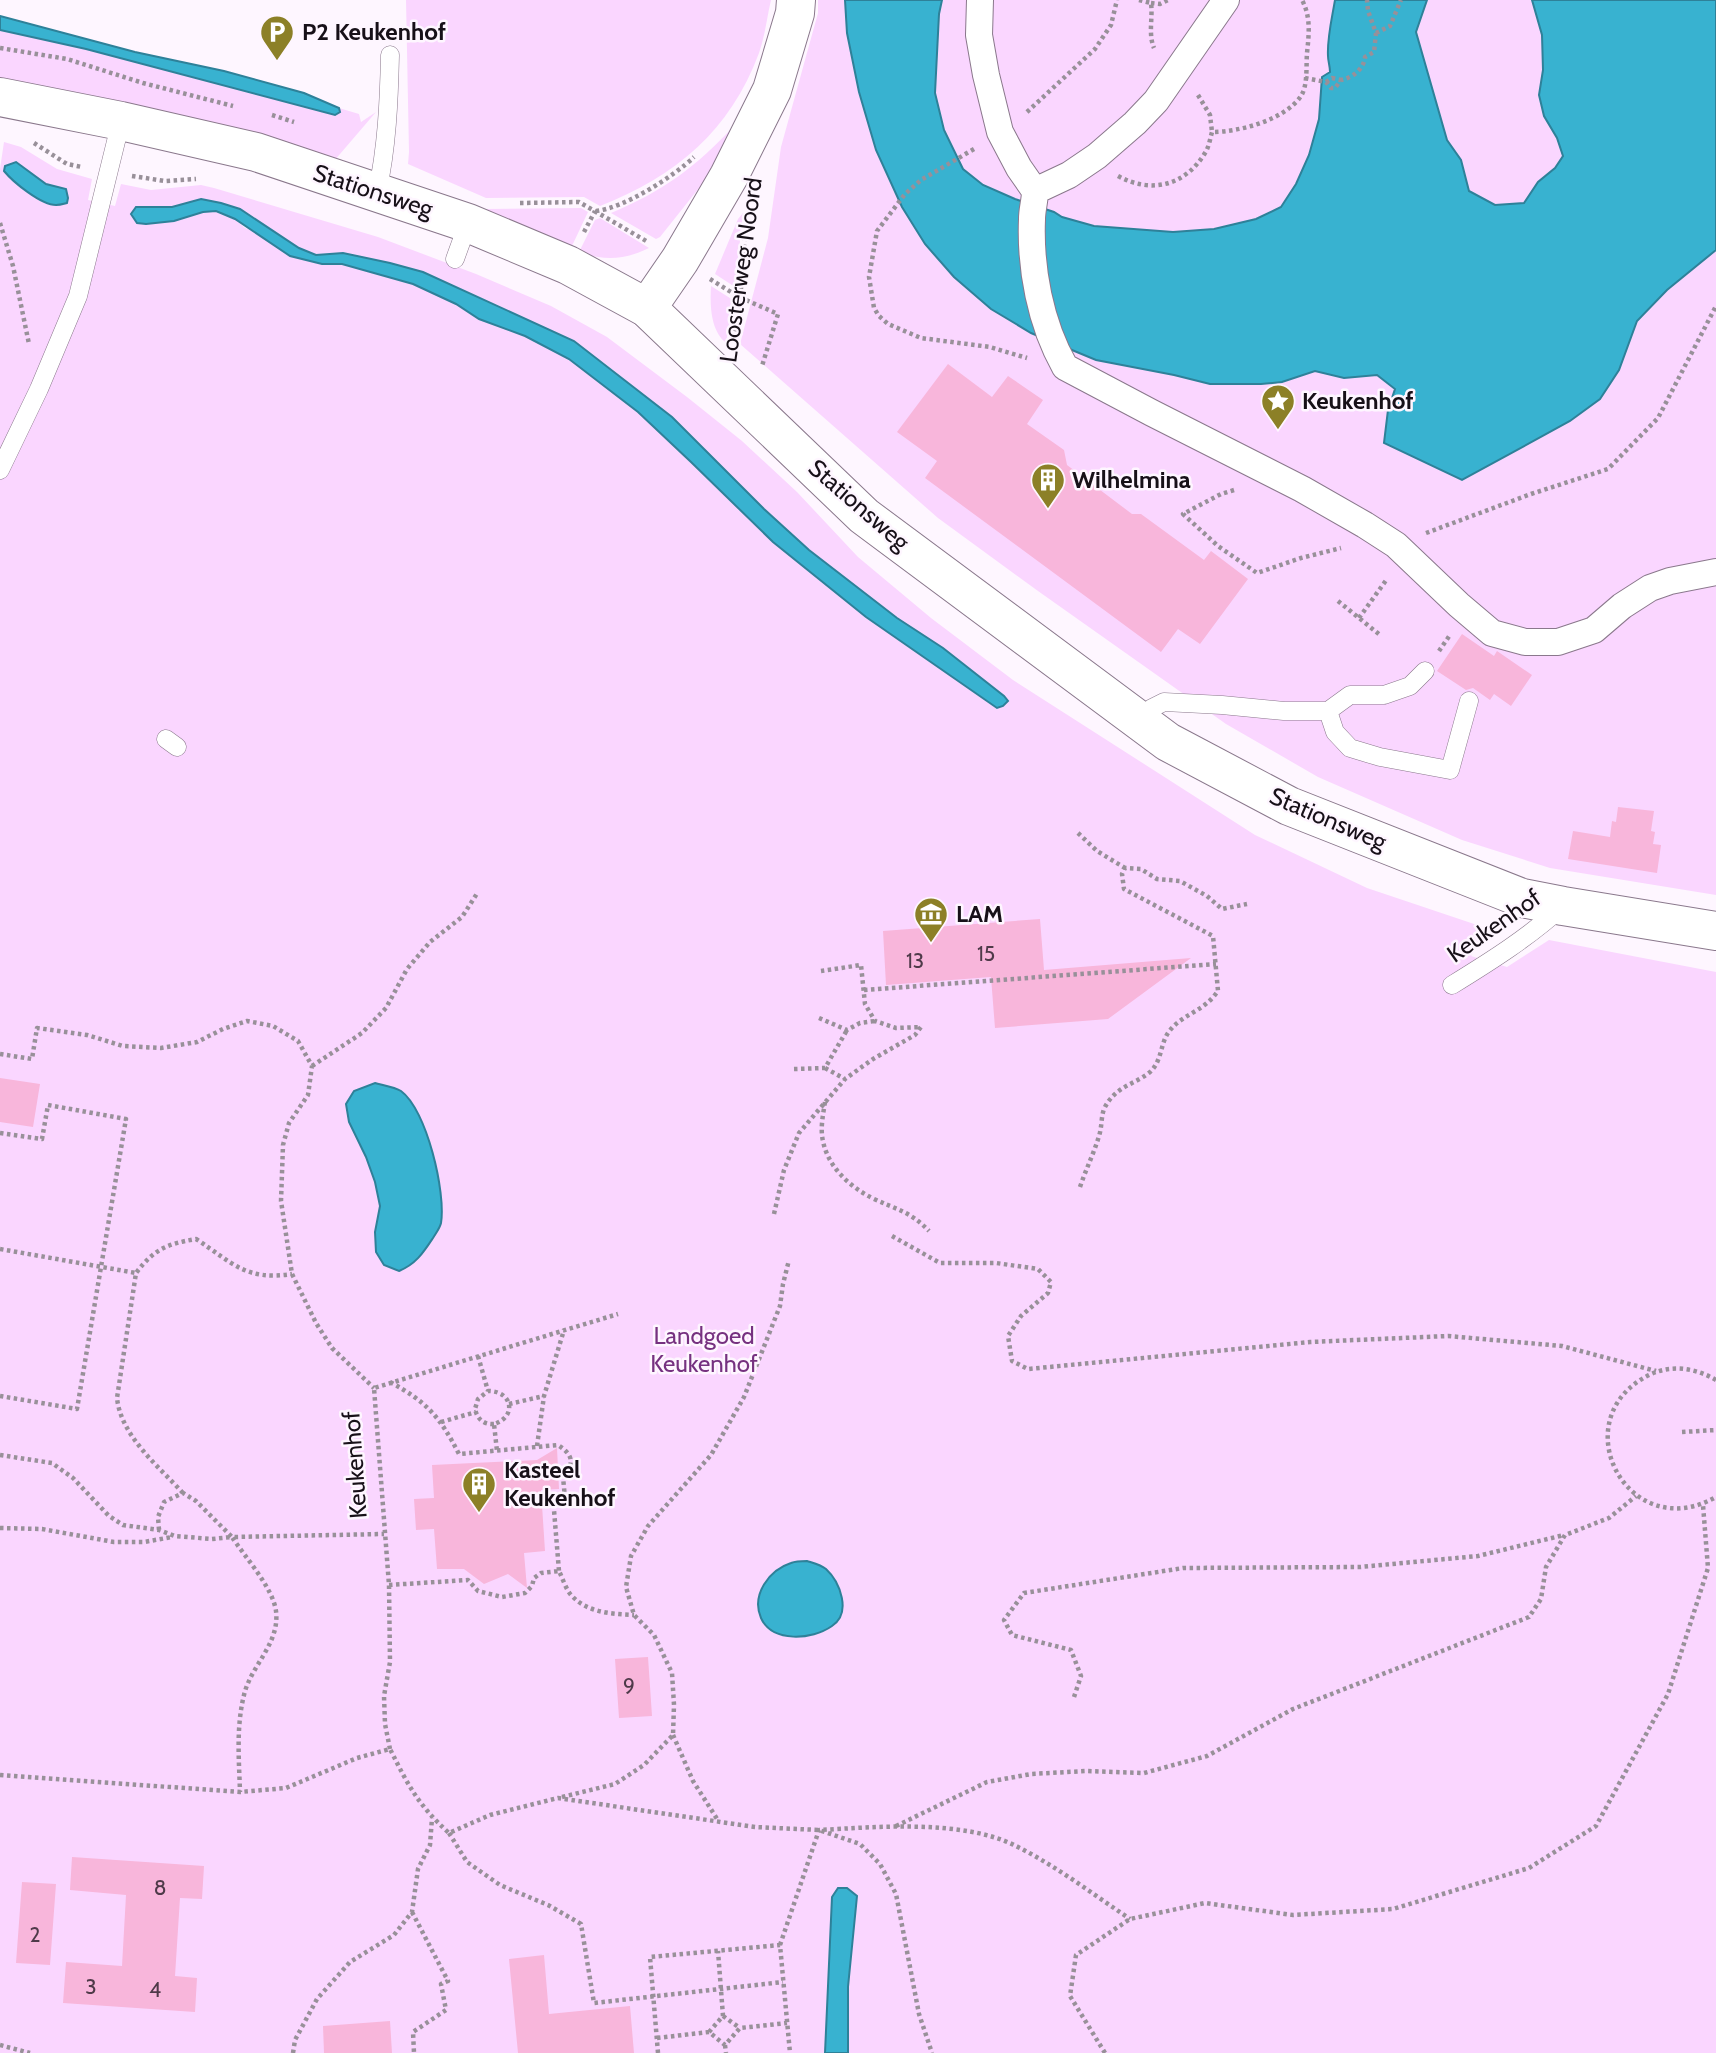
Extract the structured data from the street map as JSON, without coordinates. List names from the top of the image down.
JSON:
{
  "streets": {
    "main road": ["Stationsweg", "Loosterweg Noord"],
    "lane": ["Keukenhof"]
  },
  "crossings": [
    ["Stationsweg", "Loosterweg Noord"],
    ["Stationsweg", "Keukenhof"]
  ],
  "parks": ["Landgoed Keukenhof"],
  "places": {
    "parking": ["P2 Keukenhof"],
    "place": ["Keukenhof"],
    "building": ["Wilhelmina", "Kasteel Keukenhof"],
    "museum": ["LAM"]
  },
  "house_numbers": [
    "15",
    "13",
    "9",
    "8",
    "2",
    "3",
    "4"
  ]
}
